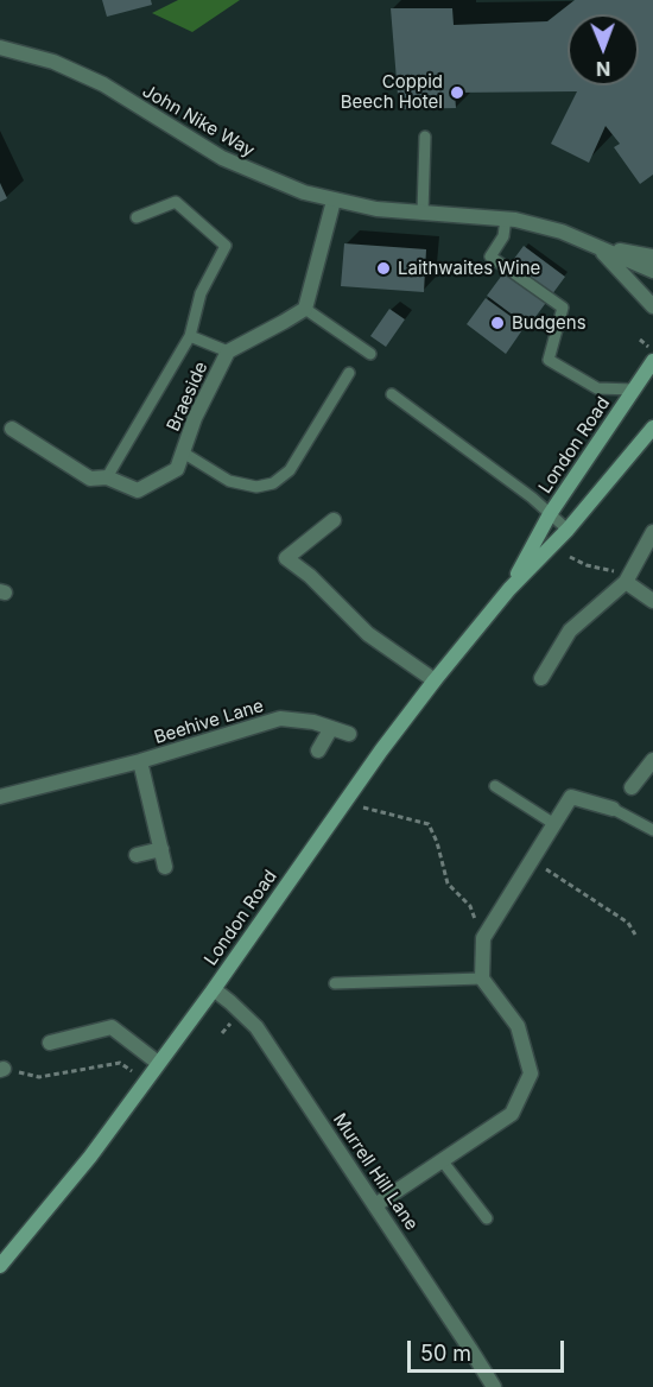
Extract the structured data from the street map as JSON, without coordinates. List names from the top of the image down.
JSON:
{
  "streets": {
    "main road": ["London Road"],
    "street": [
      "John Nike Way",
      "Braeside",
      "Beehive Lane",
      "Murrell Hill Lane"
    ]
  },
  "crossings": [
    ["London Road", "Murrell Hill Lane"]
  ],
  "places": ["Coppid Beech Hotel", "Laithwaites Wine", "Budgens"],
  "scale_bar": "50 m",
  "north": "bottom"
}
